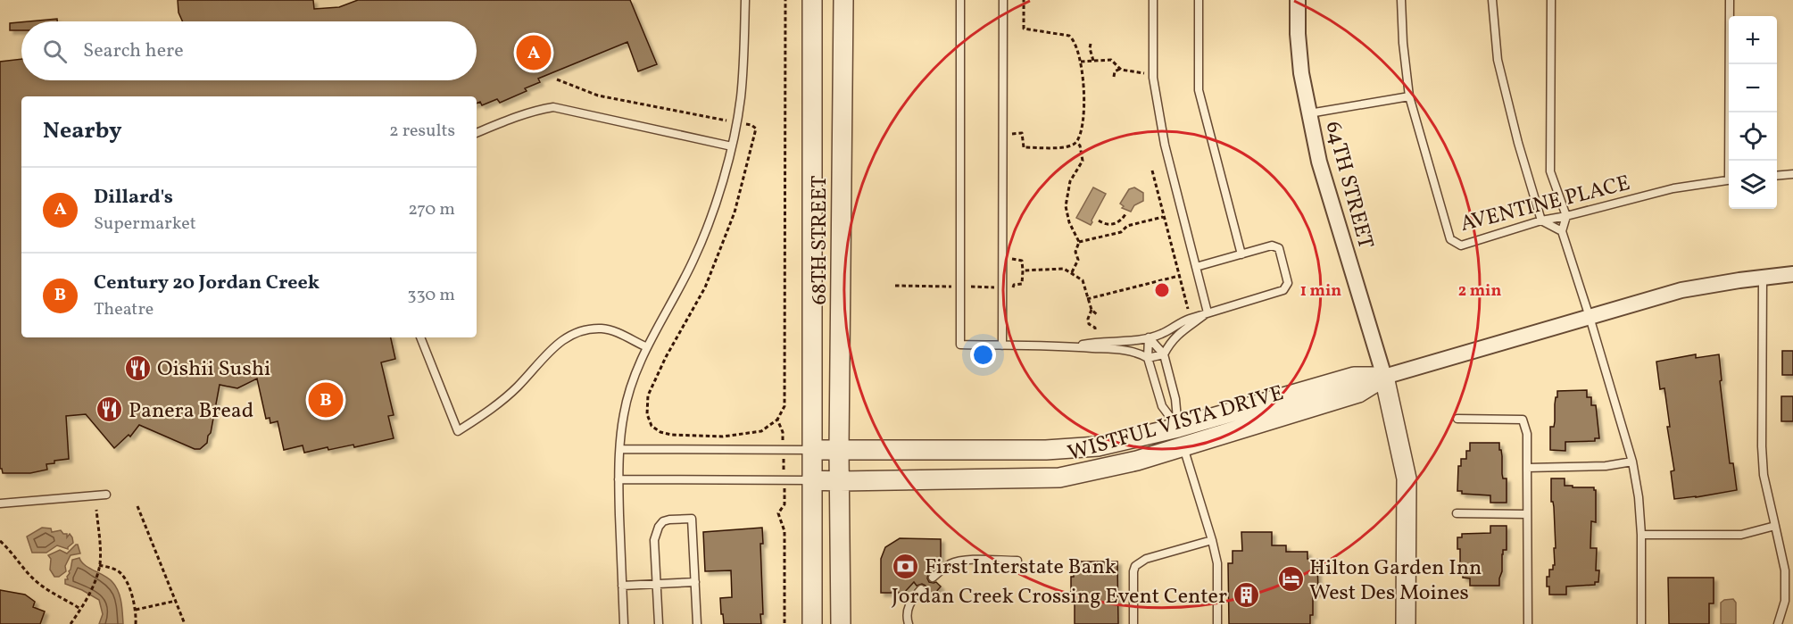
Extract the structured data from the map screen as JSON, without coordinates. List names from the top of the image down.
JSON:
{
  "streets": {
    "street": ["64TH STREET", "68TH STREET", "WISTFUL VISTA DRIVE"],
    "lane": ["AVENTINE PLACE"]
  },
  "crossings": [
    ["64TH STREET", "WISTFUL VISTA DRIVE"],
    ["68TH STREET", "WISTFUL VISTA DRIVE"]
  ],
  "places": {
    "restaurant": ["Oishii Sushi", "Panera Bread"],
    "bank": ["First Interstate Bank"],
    "hotel": ["Hilton Garden Inn West Des Moines"],
    "building": ["Jordan Creek Crossing Event Center"]
  },
  "page": {
    "map_buttons": ["+", "−"],
    "search": "Search here",
    "pins": ["A", "B"],
    "heading": ["Nearby", "2 results"],
    "list": [
      {
        "mark": "A",
        "name": "Dillard's",
        "note": "Supermarket",
        "value": "270 m"
      },
      {
        "mark": "B",
        "name": "Century 20 Jordan Creek",
        "note": "Theatre",
        "value": "330 m"
      }
    ]
  },
  "rings": ["1 min", "2 min"]
}
